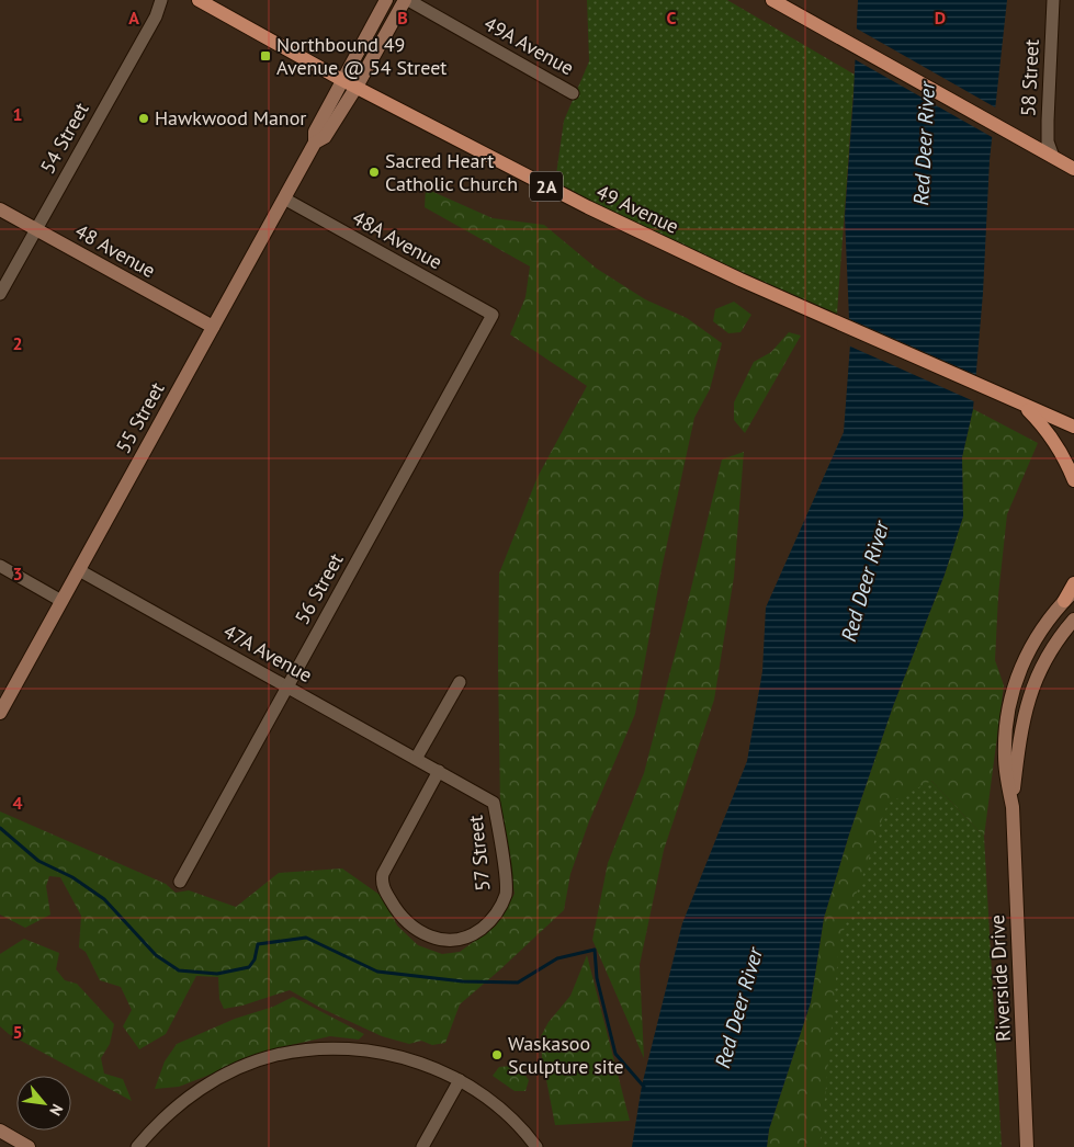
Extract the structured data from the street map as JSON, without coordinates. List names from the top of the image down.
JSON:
{
  "streets": {
    "main road": ["2A", "49 Avenue"],
    "street": [
      "49A Avenue",
      "58 Street",
      "54 Street",
      "48A Avenue",
      "48 Avenue",
      "55 Street",
      "56 Street",
      "47A Avenue",
      "57 Street",
      "Riverside Drive"
    ]
  },
  "crossings": [
    ["49A Avenue", "55 Street"],
    ["54 Street", "48 Avenue"],
    ["49 Avenue", "55 Street"],
    ["48A Avenue", "55 Street"],
    ["48A Avenue", "56 Street"],
    ["48 Avenue", "55 Street"],
    ["55 Street", "47A Avenue"],
    ["56 Street", "47A Avenue"],
    ["47A Avenue", "57 Street"]
  ],
  "water": ["Red Deer River"],
  "places": {
    "transit": ["Northbound 49 Avenue @ 54 Street"],
    "other": ["Hawkwood Manor", "Sacred Heart Catholic Church", "Waskasoo Sculpture site"]
  },
  "north": "bottom right",
  "grid": {
    "columns": [
      "A",
      "B",
      "C",
      "D"
    ],
    "rows": [
      "1",
      "2",
      "3",
      "4",
      "5"
    ]
  }
}
